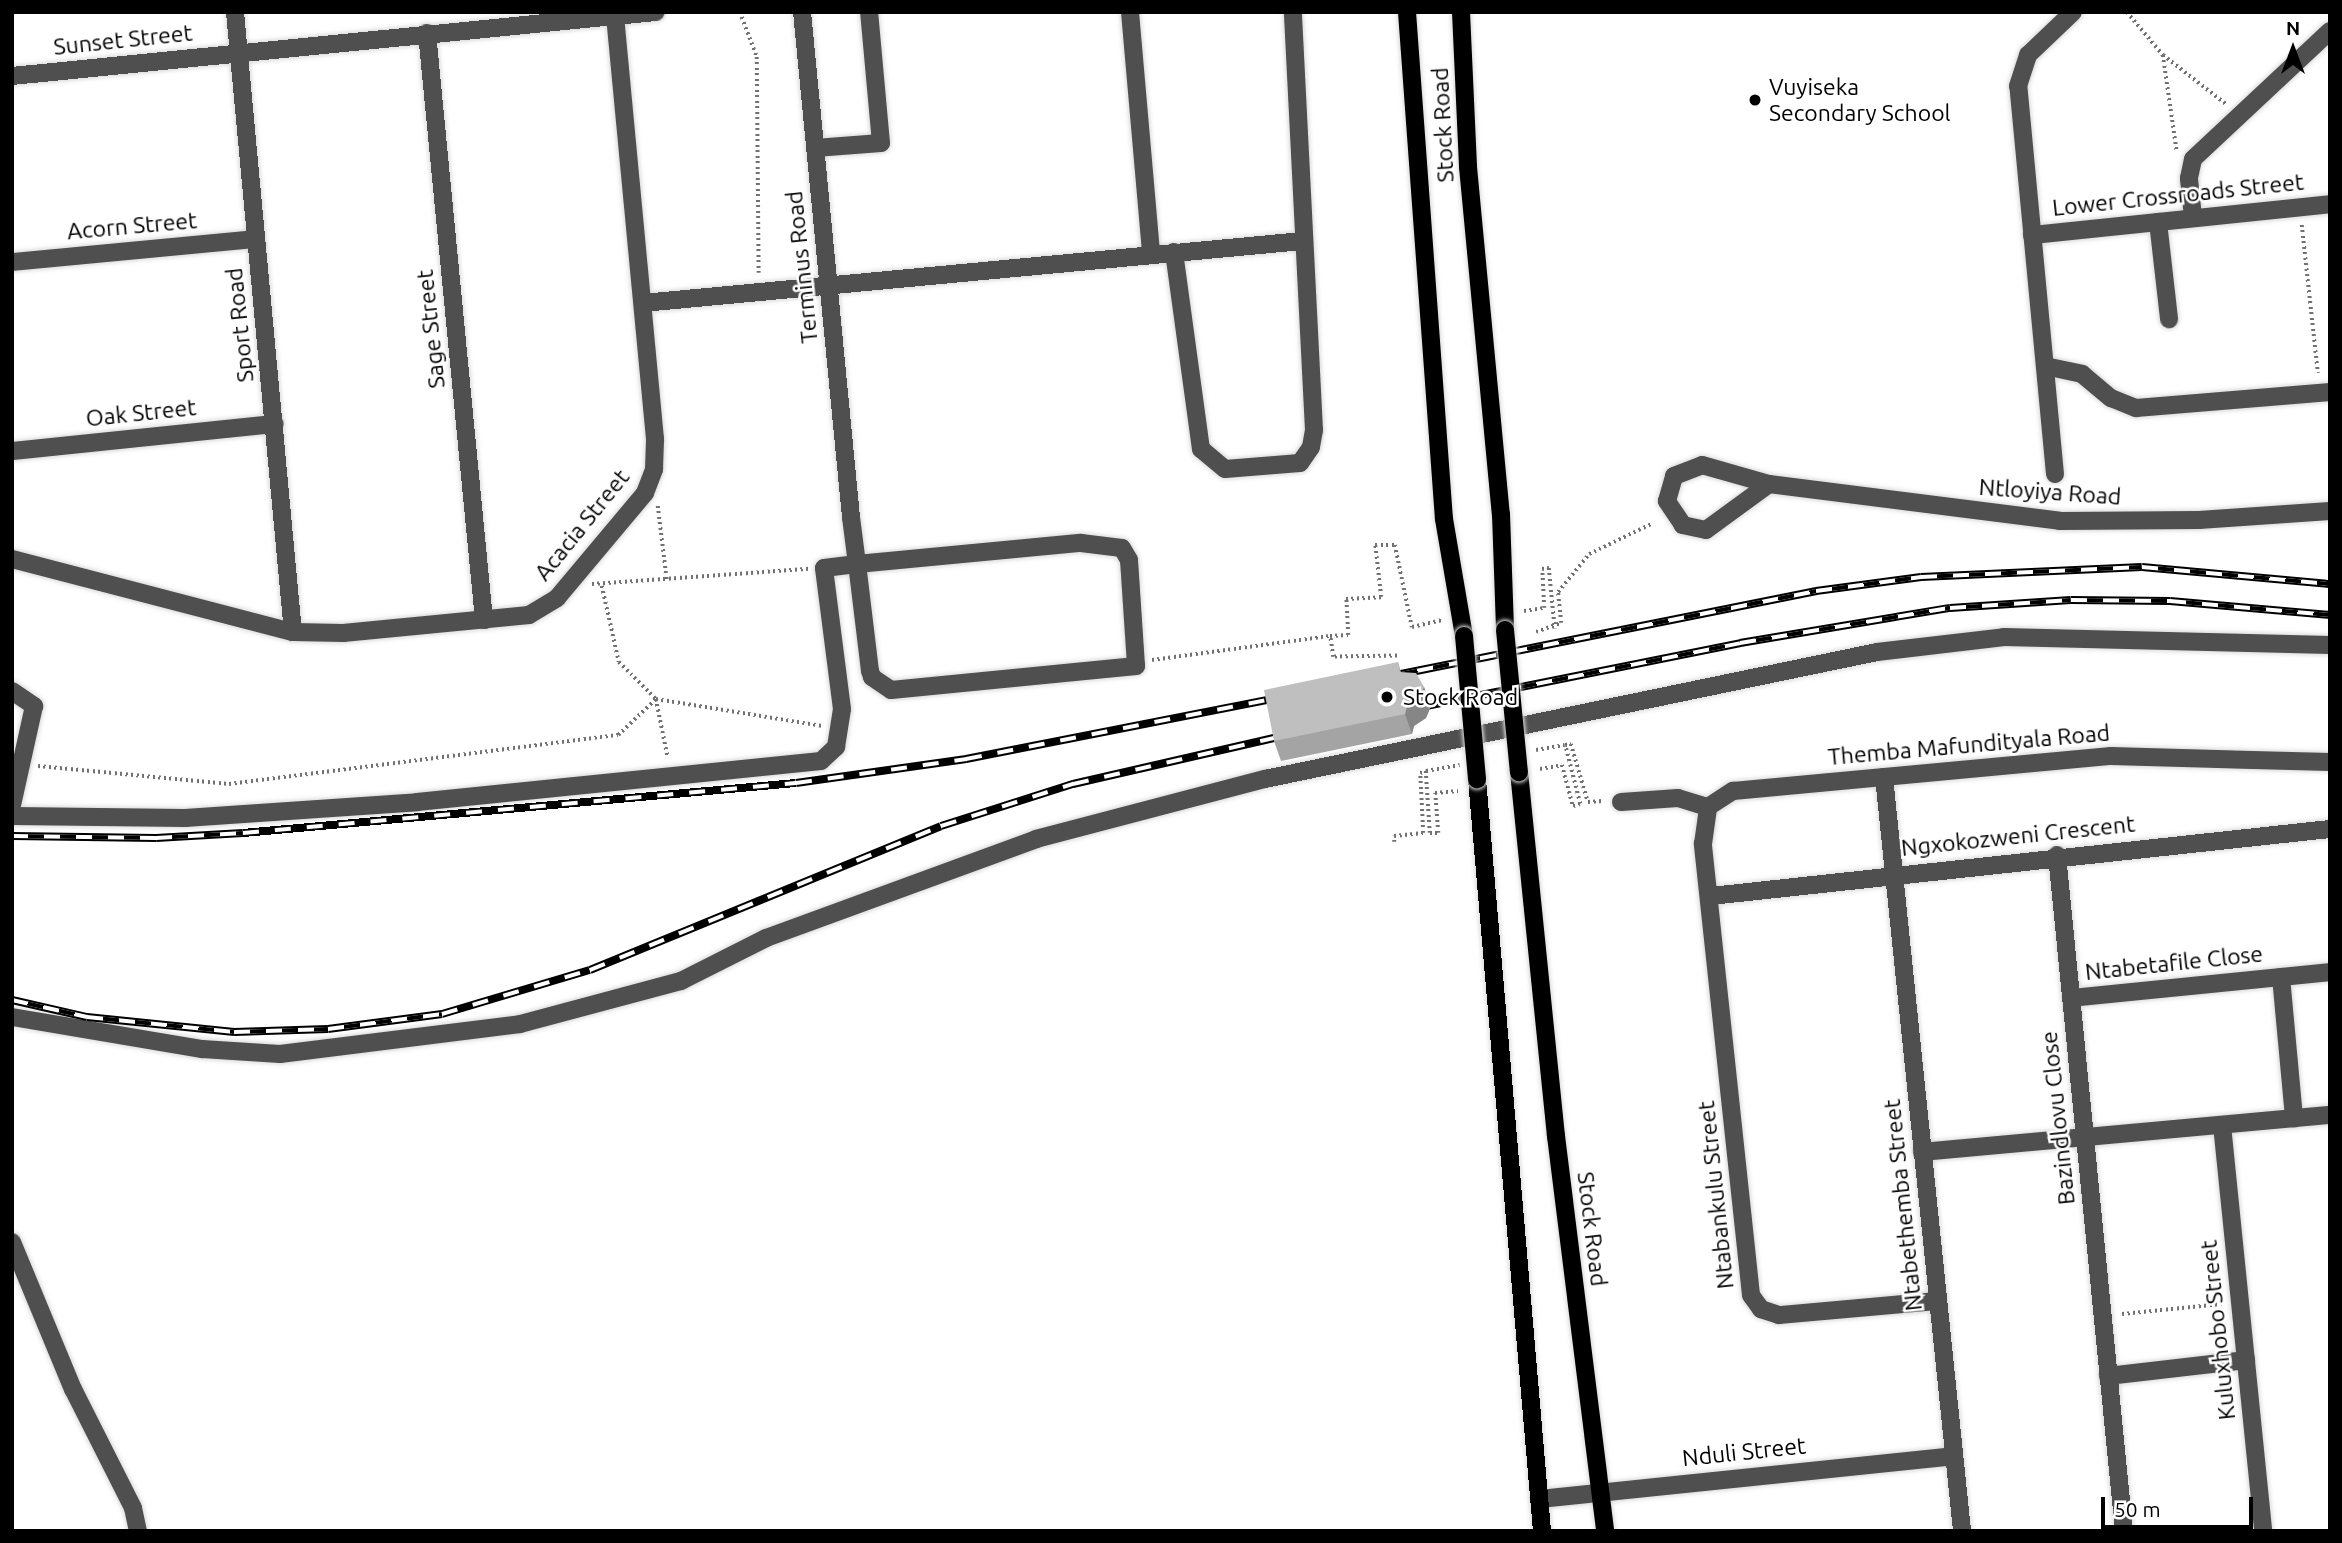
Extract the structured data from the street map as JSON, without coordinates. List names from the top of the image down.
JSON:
{
  "streets": {
    "main road": ["Stock Road"],
    "street": [
      "Sunset Street",
      "Lower Crossroads Street",
      "Acorn Street",
      "Terminus Road",
      "Sport Road",
      "Sage Street",
      "Oak Street",
      "Ntloyiya Road",
      "Acacia Street",
      "Themba Mafundityala Road",
      "Ngxokozweni Crescent",
      "Ntabetafile Close",
      "Bazindlovu Close",
      "Ntabankulu Street",
      "Ntabethemba Street",
      "Kuluxhobo Street",
      "Nduli Street"
    ]
  },
  "crossings": [
    ["Sunset Street", "Sport Road"],
    ["Sunset Street", "Sage Street"],
    ["Sunset Street", "Acacia Street"],
    ["Stock Road", "Nduli Street"],
    ["Acorn Street", "Sport Road"],
    ["Sport Road", "Oak Street"],
    ["Sport Road", "Acacia Street"],
    ["Sage Street", "Acacia Street"],
    ["Themba Mafundityala Road", "Ntabethemba Street"],
    ["Ngxokozweni Crescent", "Bazindlovu Close"],
    ["Ngxokozweni Crescent", "Ntabankulu Street"],
    ["Ngxokozweni Crescent", "Ntabethemba Street"],
    ["Ntabetafile Close", "Bazindlovu Close"],
    ["Ntabankulu Street", "Ntabethemba Street"],
    ["Ntabethemba Street", "Nduli Street"]
  ],
  "places": ["Vuyiseka Secondary School", "Stock Road"],
  "scale_bar": "50 m",
  "north": "top"
}
